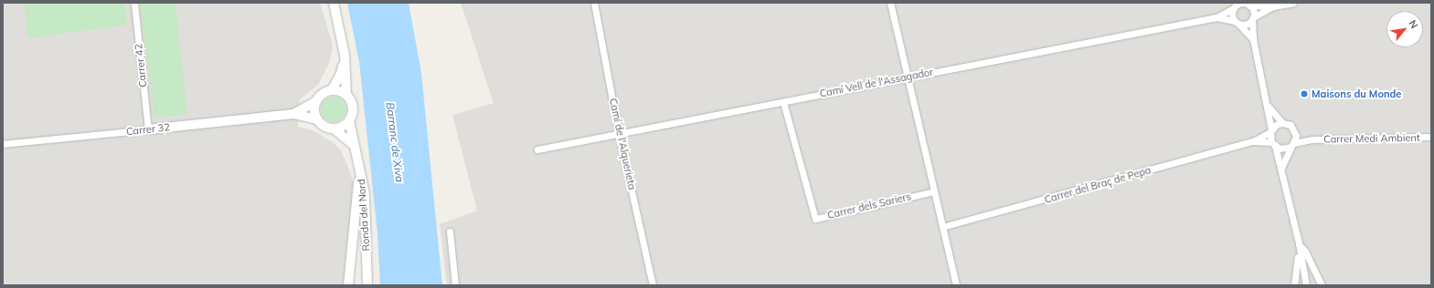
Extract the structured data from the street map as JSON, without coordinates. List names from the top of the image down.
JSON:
{
  "streets": {
    "street": [
      "Carrer 42",
      "Camí Vell de l'Assagador",
      "Carrer 32",
      "Carrer Medi Ambient",
      "Camí de l'Alquerieta",
      "Carrer del Braç de Pepa",
      "Carrer dels Sariers",
      "Ronda del Nord"
    ]
  },
  "crossings": [
    ["Carrer 42", "Carrer 32"],
    ["Camí Vell de l'Assagador", "Camí de l'Alquerieta"],
    ["Camí Vell de l'Assagador", "Carrer dels Sariers"],
    ["Carrer 32", "Ronda del Nord"],
    ["Carrer Medi Ambient", "Carrer del Braç de Pepa"]
  ],
  "water": ["Barranc de Xiva"],
  "places": ["Maisons du Monde"],
  "north": "top right"
}
